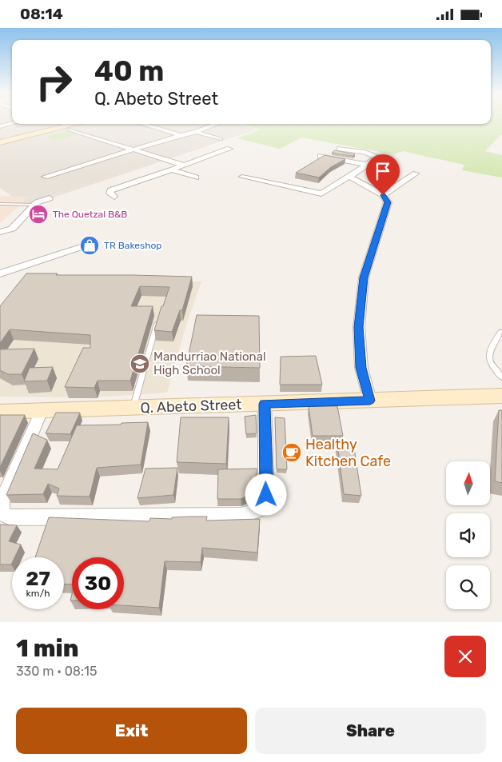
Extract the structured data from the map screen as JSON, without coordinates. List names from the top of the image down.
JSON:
{
  "streets": {
    "main road": ["Q. Abeto Street"]
  },
  "places": {
    "hotel": ["The Quetzal B&B"],
    "shop": ["TR Bakeshop"],
    "school or university": ["Mandurriao National High School"],
    "cafe": ["Healthy Kitchen Cafe"]
  },
  "north": "top",
  "page": {
    "status": "08:14",
    "turn": ["40 m", "Q. Abeto Street"],
    "speed": "27 km/h",
    "limit": "30",
    "heading": ["1 min", "330 m · 08:15"],
    "buttons": ["Exit", "Share"]
  }
}
